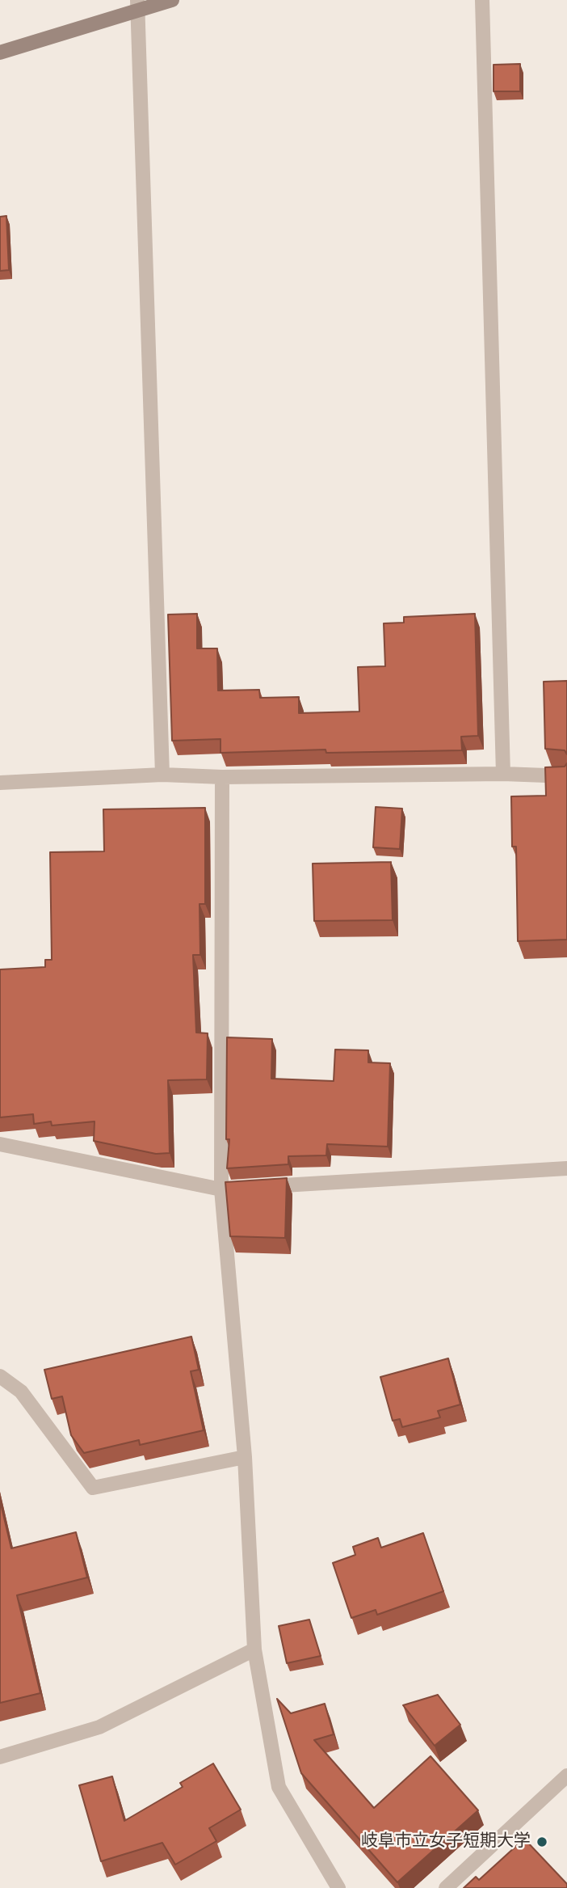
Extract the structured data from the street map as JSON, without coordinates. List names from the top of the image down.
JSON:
{
  "places": ["岐阜市立女子短期大学"]
}
